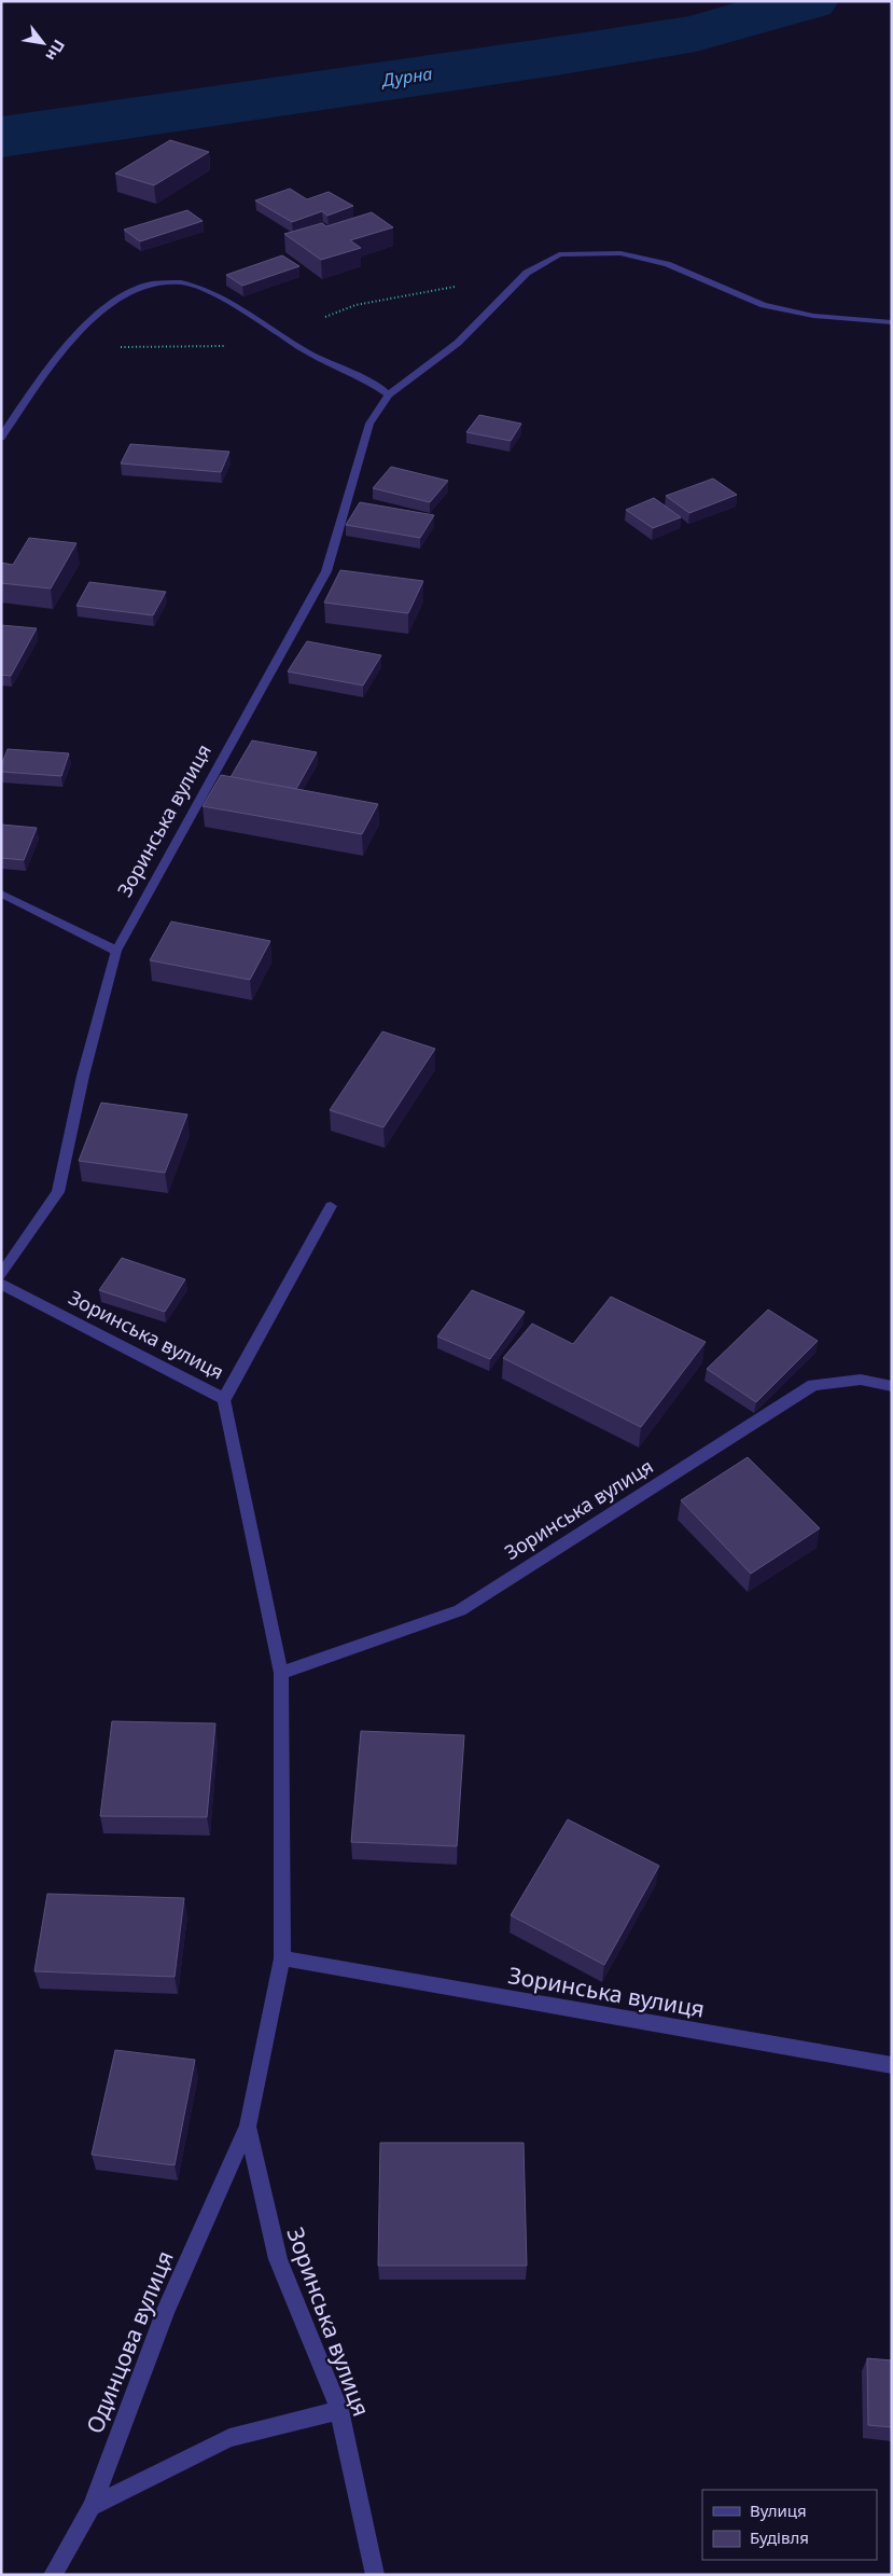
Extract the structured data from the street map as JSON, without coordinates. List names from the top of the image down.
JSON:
{
  "streets": {
    "street": ["Зоринська вулиця", "Одинцова вулиця"]
  },
  "crossings": [
    ["Зоринська вулиця", "Одинцова вулиця"]
  ],
  "water": ["Дурна"],
  "legend": ["Вулиця", "Будівля"],
  "north": "bottom right"
}
